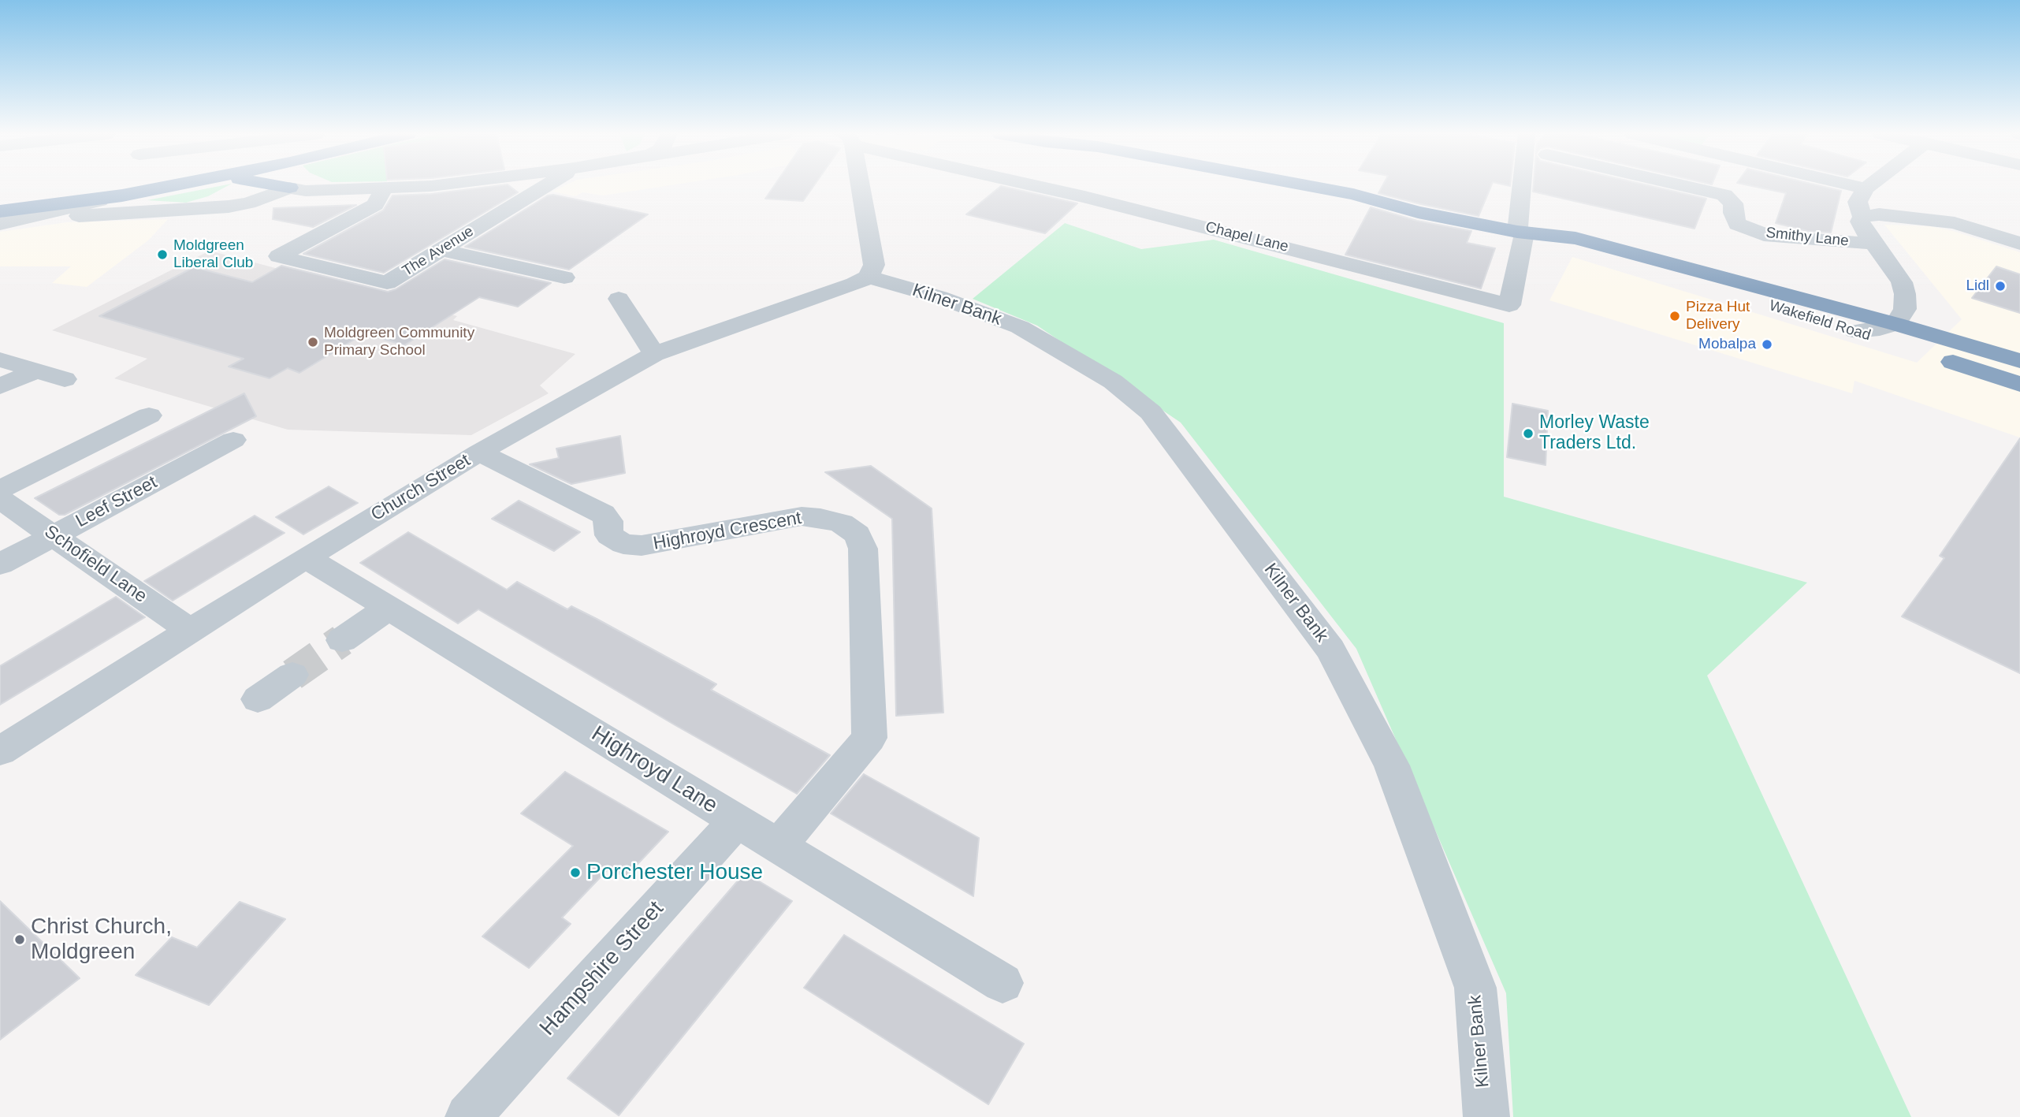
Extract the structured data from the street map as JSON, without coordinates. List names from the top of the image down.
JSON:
{
  "streets": {
    "highway": ["Wakefield Road"],
    "street": [
      "Chapel Lane",
      "Smithy Lane",
      "The Avenue",
      "Kilner Bank",
      "Church Street",
      "Leef Street",
      "Highroyd Crescent",
      "Schofield Lane",
      "Highroyd Lane",
      "Hampshire Street"
    ]
  },
  "crossings": [
    ["Chapel Lane", "Wakefield Road"],
    ["Smithy Lane", "Wakefield Road"],
    ["Kilner Bank", "Church Street"],
    ["Church Street", "Highroyd Crescent"],
    ["Church Street", "Schofield Lane"],
    ["Church Street", "Highroyd Lane"],
    ["Leef Street", "Schofield Lane"],
    ["Highroyd Crescent", "Highroyd Lane"],
    ["Highroyd Lane", "Hampshire Street"]
  ],
  "places": [
    "Moldgreen Liberal Club",
    "Lidl",
    "Pizza Hut Delivery",
    "Moldgreen Community Primary School",
    "Mobalpa",
    "Morley Waste Traders Ltd.",
    "Porchester House",
    "Christ Church, Moldgreen"
  ]
}
